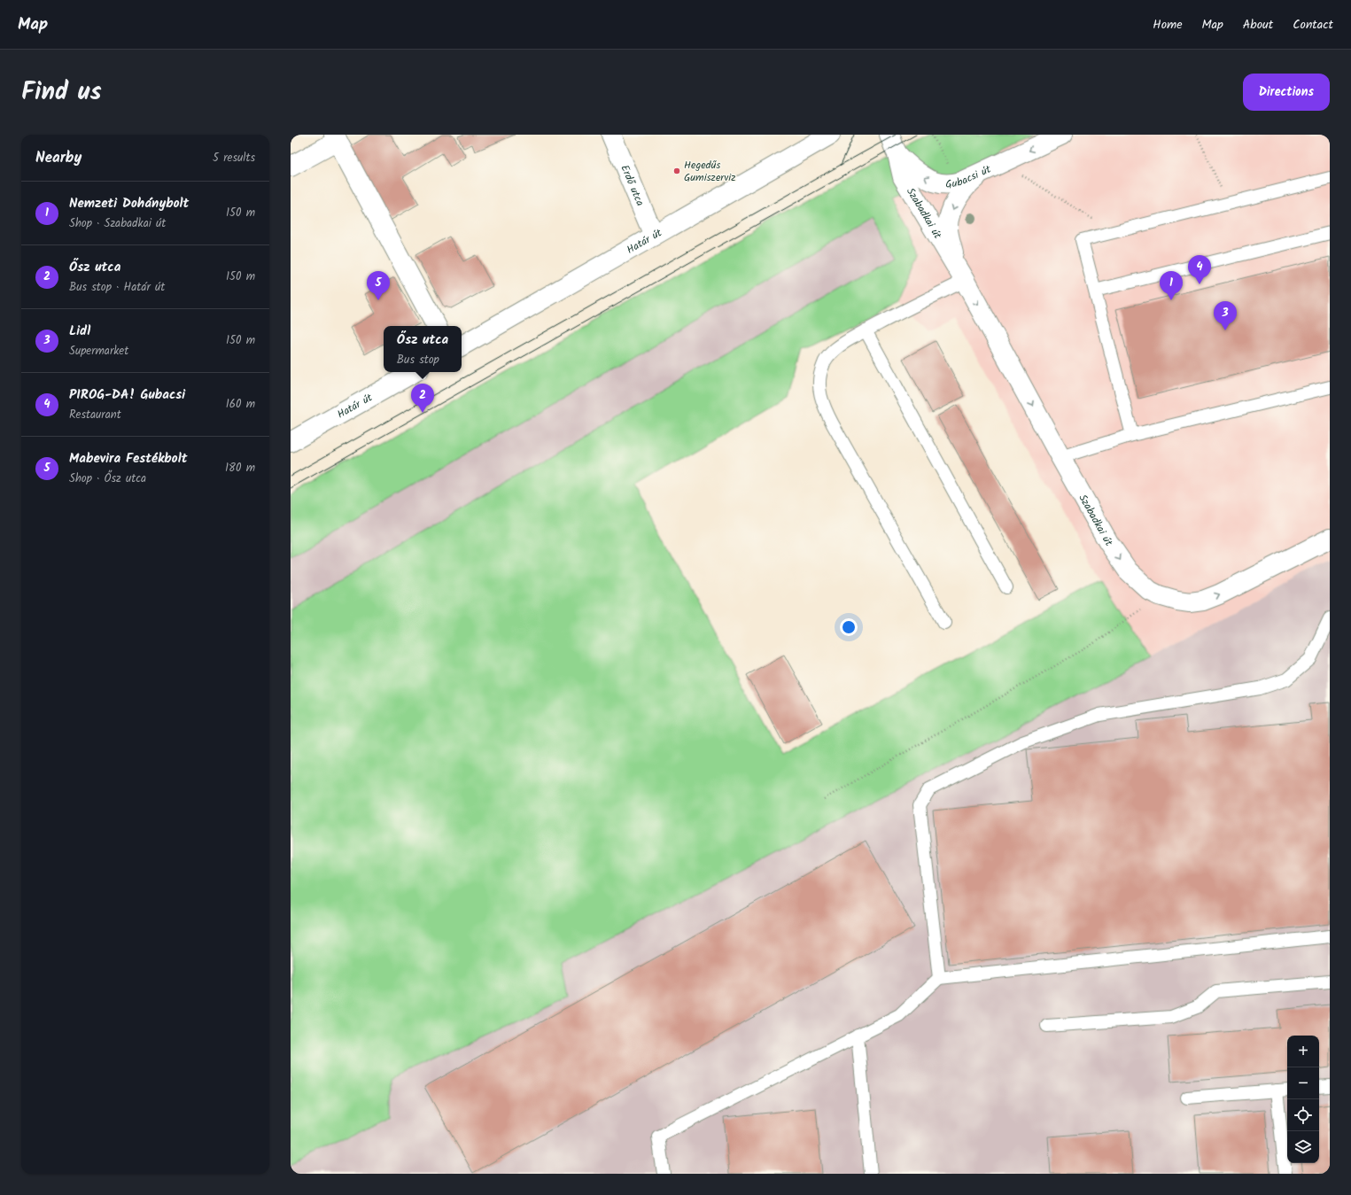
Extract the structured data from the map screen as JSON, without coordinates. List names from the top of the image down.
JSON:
{
  "streets": {
    "street": [
      "Gubacsi út",
      "Erdő utca",
      "Szabadkai út",
      "Határ út"
    ]
  },
  "crossings": [
    ["Gubacsi út", "Szabadkai út"],
    ["Erdő utca", "Határ út"]
  ],
  "one_way": ["Gubacsi út"],
  "places": ["Hegedűs Gumiszerviz"],
  "page": {
    "header": "Map",
    "nav": [
      "Home",
      "Map",
      "About",
      "Contact"
    ],
    "title": "Find us",
    "buttons": "Directions",
    "heading": ["Nearby", "5 results"],
    "list": [
      {
        "mark": "1",
        "name": "Nemzeti Dohánybolt",
        "note": "Shop · Szabadkai út",
        "value": "150 m"
      },
      {
        "mark": "2",
        "name": "Ősz utca",
        "note": "Bus stop · Határ út",
        "value": "150 m"
      },
      {
        "mark": "3",
        "name": "Lidl",
        "note": "Supermarket",
        "value": "150 m"
      },
      {
        "mark": "4",
        "name": "PIROG-DA! Gubacsi",
        "note": "Restaurant",
        "value": "160 m"
      },
      {
        "mark": "5",
        "name": "Mabevira Festékbolt",
        "note": "Shop · Ősz utca",
        "value": "180 m"
      }
    ],
    "pins": [
      "4",
      "1",
      "5",
      "3",
      "2"
    ],
    "popup": ["Ősz utca", "Bus stop"],
    "map_buttons": ["+", "−"]
  }
}
